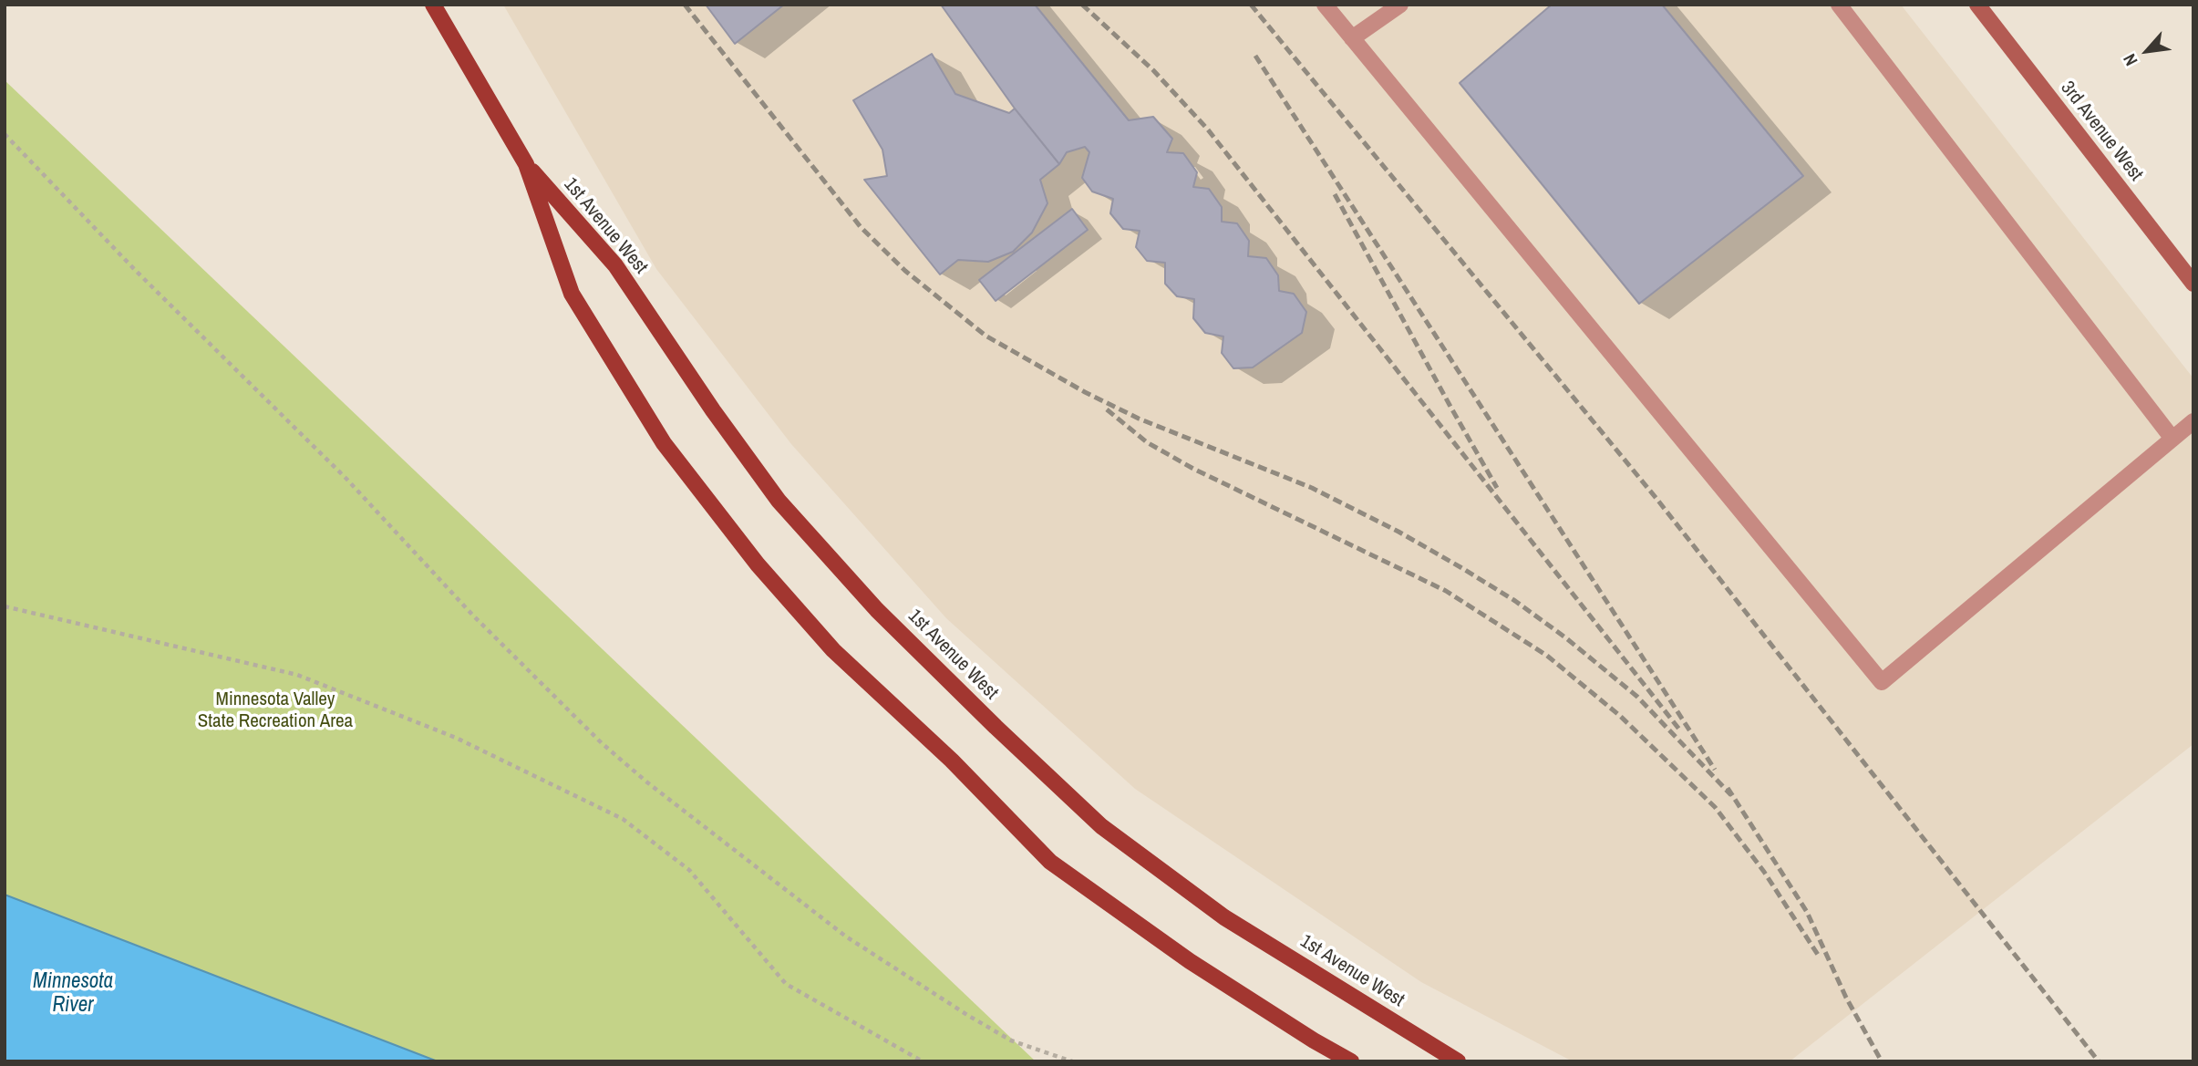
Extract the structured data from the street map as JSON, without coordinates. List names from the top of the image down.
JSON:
{
  "streets": {
    "main road": ["1st Avenue West"],
    "street": ["3rd Avenue West"]
  },
  "water": ["Minnesota River"],
  "parks": ["Minnesota Valley State Recreation Area"],
  "north": "bottom left"
}
